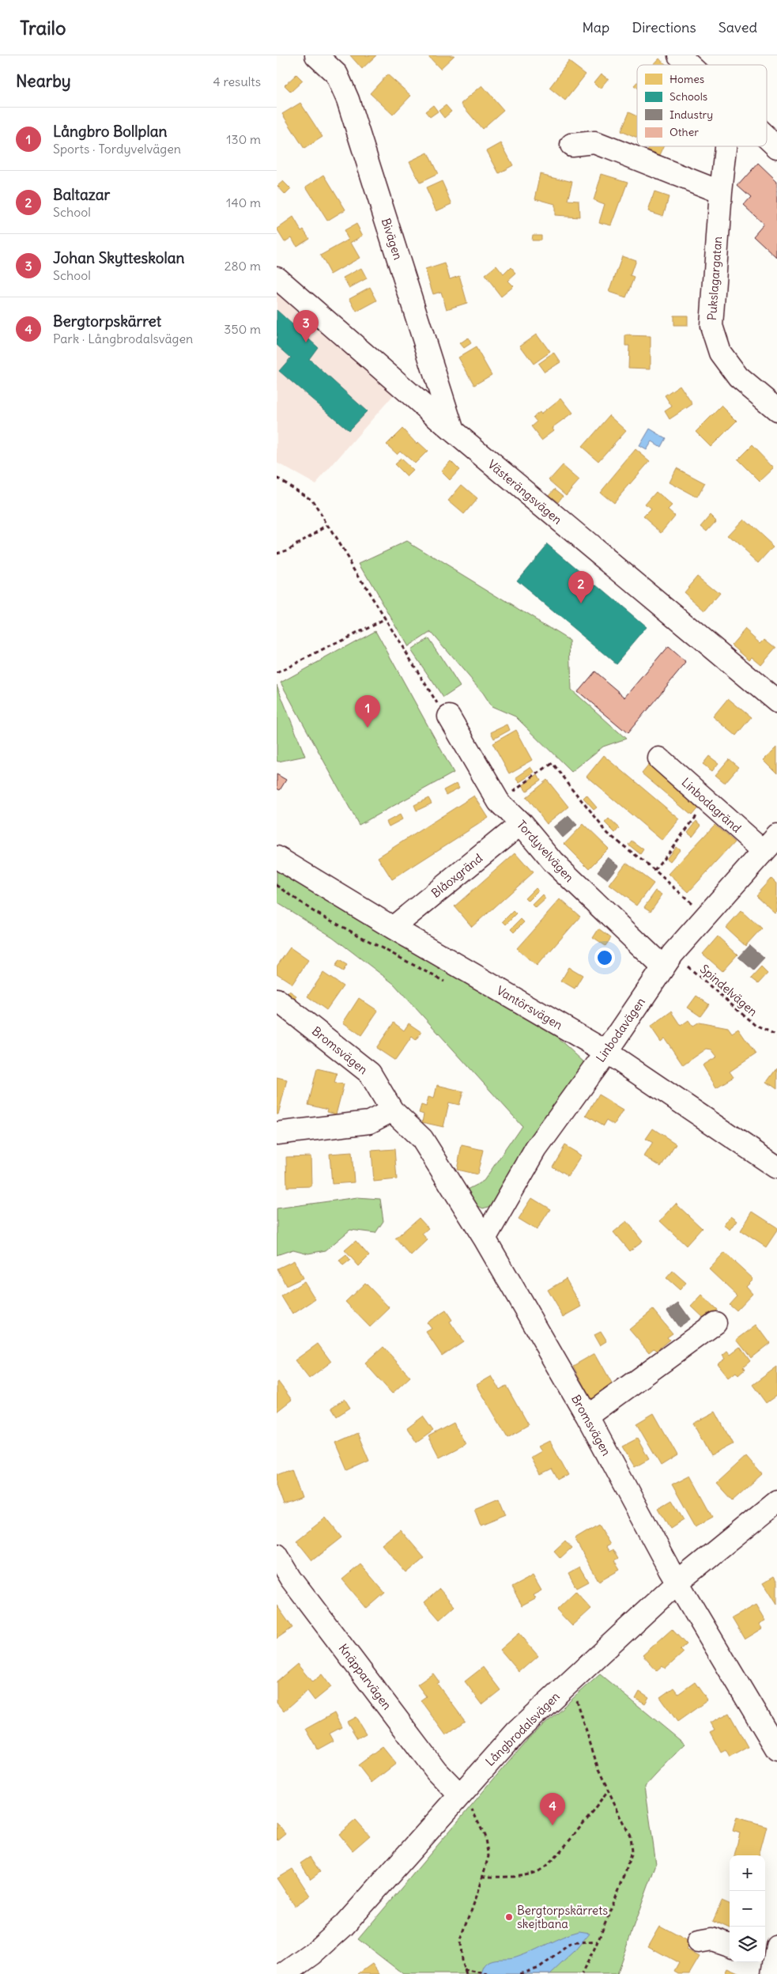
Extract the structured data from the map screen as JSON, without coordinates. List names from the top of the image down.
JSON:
{
  "streets": {
    "street": [
      "Bivägen",
      "Pukslagargatan",
      "Västerängsvägen",
      "Linbodagränd",
      "Tordyvelvägen",
      "Blåoxgränd",
      "Vantörsvägen",
      "Linbodavägen",
      "Bromsvägen",
      "Knäpparvägen",
      "Långbrodalsvägen"
    ],
    "path": ["Spindelvägen"]
  },
  "crossings": [
    ["Bivägen", "Västerängsvägen"],
    ["Linbodagränd", "Linbodavägen"],
    ["Tordyvelvägen", "Blåoxgränd"],
    ["Tordyvelvägen", "Spindelvägen"],
    ["Tordyvelvägen", "Linbodavägen"],
    ["Blåoxgränd", "Vantörsvägen"],
    ["Spindelvägen", "Linbodavägen"],
    ["Vantörsvägen", "Linbodavägen"],
    ["Linbodavägen", "Bromsvägen"],
    ["Bromsvägen", "Långbrodalsvägen"],
    ["Knäpparvägen", "Långbrodalsvägen"]
  ],
  "places": ["Bergtorpskärrets skejtbana"],
  "legend": [
    "Homes",
    "Schools",
    "Industry",
    "Other"
  ],
  "page": {
    "header": "Trailo",
    "nav": ["Map", "Directions", "Saved"],
    "heading": ["Nearby", "4 results"],
    "list": [
      {
        "mark": "1",
        "name": "Långbro Bollplan",
        "note": "Sports · Tordyvelvägen",
        "value": "130 m"
      },
      {
        "mark": "2",
        "name": "Baltazar",
        "note": "School",
        "value": "140 m"
      },
      {
        "mark": "3",
        "name": "Johan Skytteskolan",
        "note": "School",
        "value": "280 m"
      },
      {
        "mark": "4",
        "name": "Bergtorpskärret",
        "note": "Park · Långbrodalsvägen",
        "value": "350 m"
      }
    ],
    "pins": [
      "3",
      "2",
      "1",
      "4"
    ],
    "map_buttons": ["+", "−"]
  }
}
